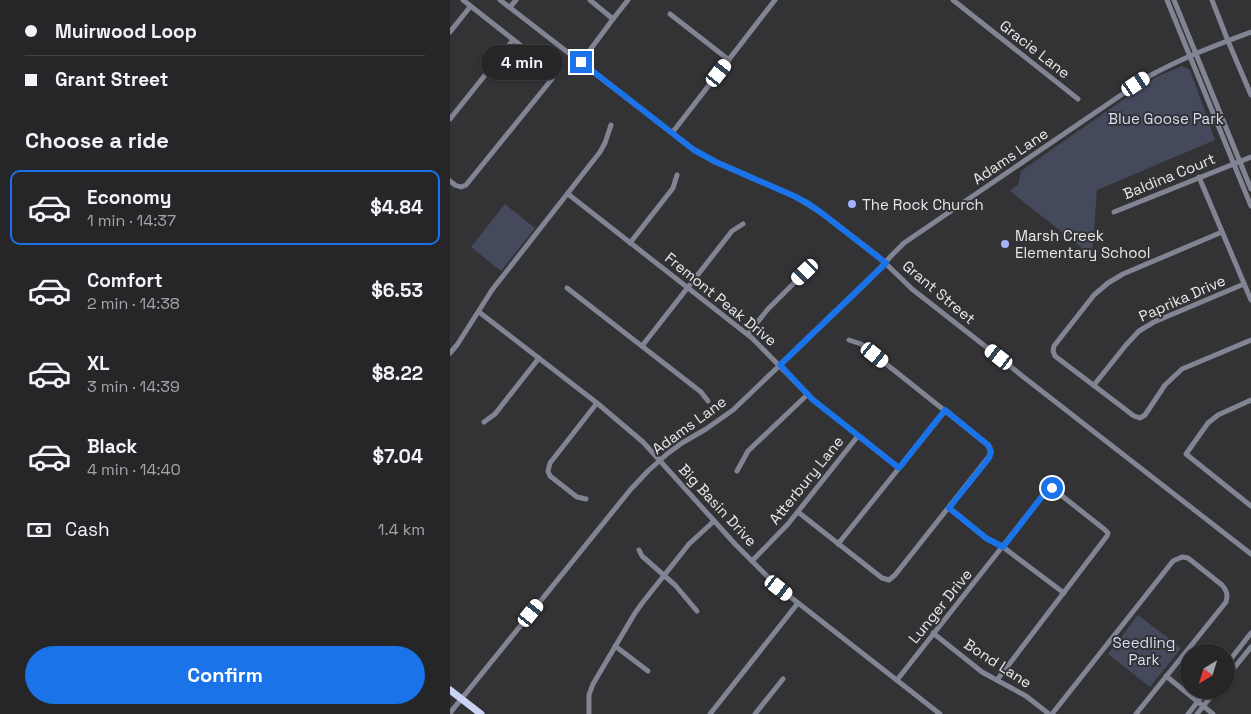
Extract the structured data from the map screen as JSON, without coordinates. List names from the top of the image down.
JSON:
{
  "streets": {
    "street": [
      "Gracie Lane",
      "Adams Lane",
      "Baldina Court",
      "Grant Street",
      "Paprika Drive",
      "Fremont Peak Drive",
      "Atterbury Lane",
      "Big Basin Drive",
      "Lunger Drive",
      "Bond Lane"
    ]
  },
  "crossings": [
    ["Adams Lane", "Grant Street"],
    ["Adams Lane", "Fremont Peak Drive"],
    ["Adams Lane", "Big Basin Drive"],
    ["Fremont Peak Drive", "Atterbury Lane"],
    ["Atterbury Lane", "Big Basin Drive"],
    ["Big Basin Drive", "Lunger Drive"],
    ["Lunger Drive", "Bond Lane"]
  ],
  "parks": ["Blue Goose Park", "Seedling Park"],
  "places": ["The Rock Church", "Marsh Creek Elementary School"],
  "north": "bottom left",
  "page": {
    "banner": ["Muirwood Loop", "Grant Street"],
    "bubble": "4 min",
    "heading": "Choose a ride",
    "list": [
      {
        "name": "Economy",
        "note": "1 min · 14:37",
        "value": "$4.84"
      },
      {
        "name": "Comfort",
        "note": "2 min · 14:38",
        "value": "$6.53"
      },
      {
        "name": "XL",
        "note": "3 min · 14:39",
        "value": "$8.22"
      },
      {
        "name": "Black",
        "note": "4 min · 14:40",
        "value": "$7.04"
      }
    ],
    "pay": ["Cash", "1.4 km"],
    "buttons": "Confirm"
  }
}
